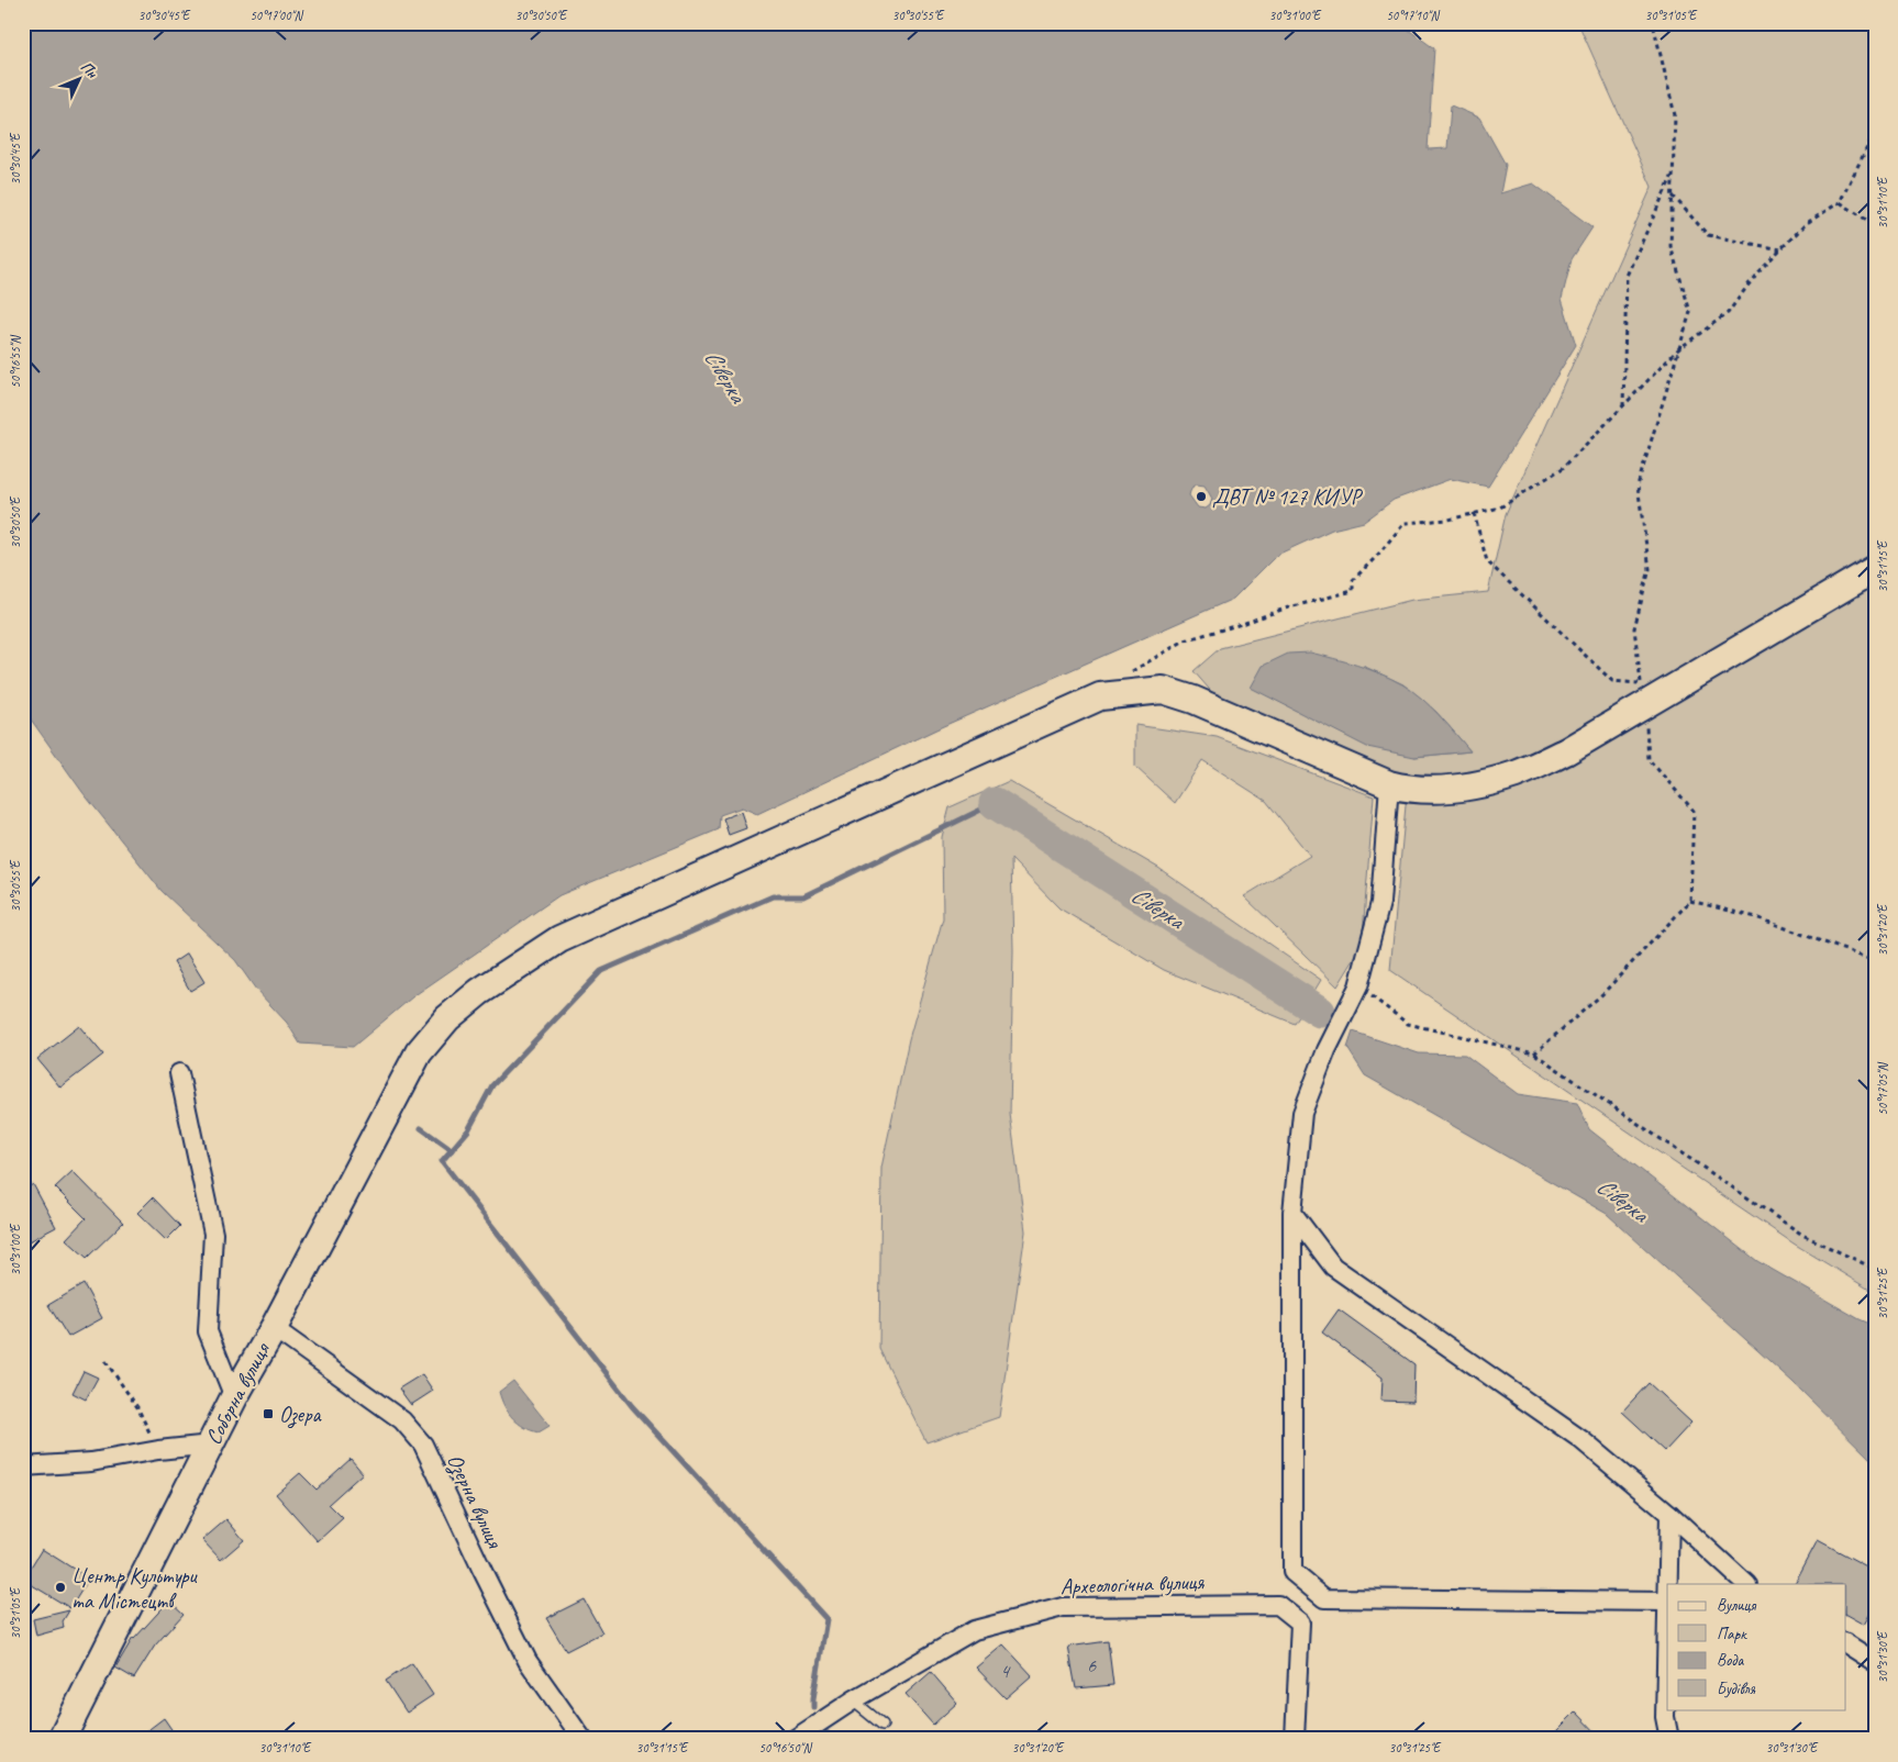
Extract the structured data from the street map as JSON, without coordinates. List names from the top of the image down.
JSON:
{
  "streets": {
    "street": ["Соборна вулиця", "Озерна вулиця", "Археологічна вулиця"]
  },
  "crossings": [
    ["Соборна вулиця", "Озерна вулиця"]
  ],
  "water": ["Сіверка"],
  "places": {
    "other": ["ДВТ № 127 КИУР", "Центр Культури та Містецтв"],
    "transit": ["Озера"]
  },
  "house_numbers": ["6", "4"],
  "legend": [
    "Вулиця",
    "Парк",
    "Вода",
    "Будівля"
  ],
  "north": "top right",
  "coordinates": [
    "30°30'45\"E",
    "50°17'00\"N",
    "30°30'50\"E",
    "30°30'55\"E",
    "30°31'00\"E",
    "50°17'10\"N",
    "30°31'05\"E",
    "30°31'10\"E",
    "50°16'55\"N",
    "30°31'15\"E",
    "30°31'20\"E",
    "50°17'05\"N",
    "30°31'25\"E",
    "30°31'30\"E",
    "50°16'50\"N"
  ]
}
